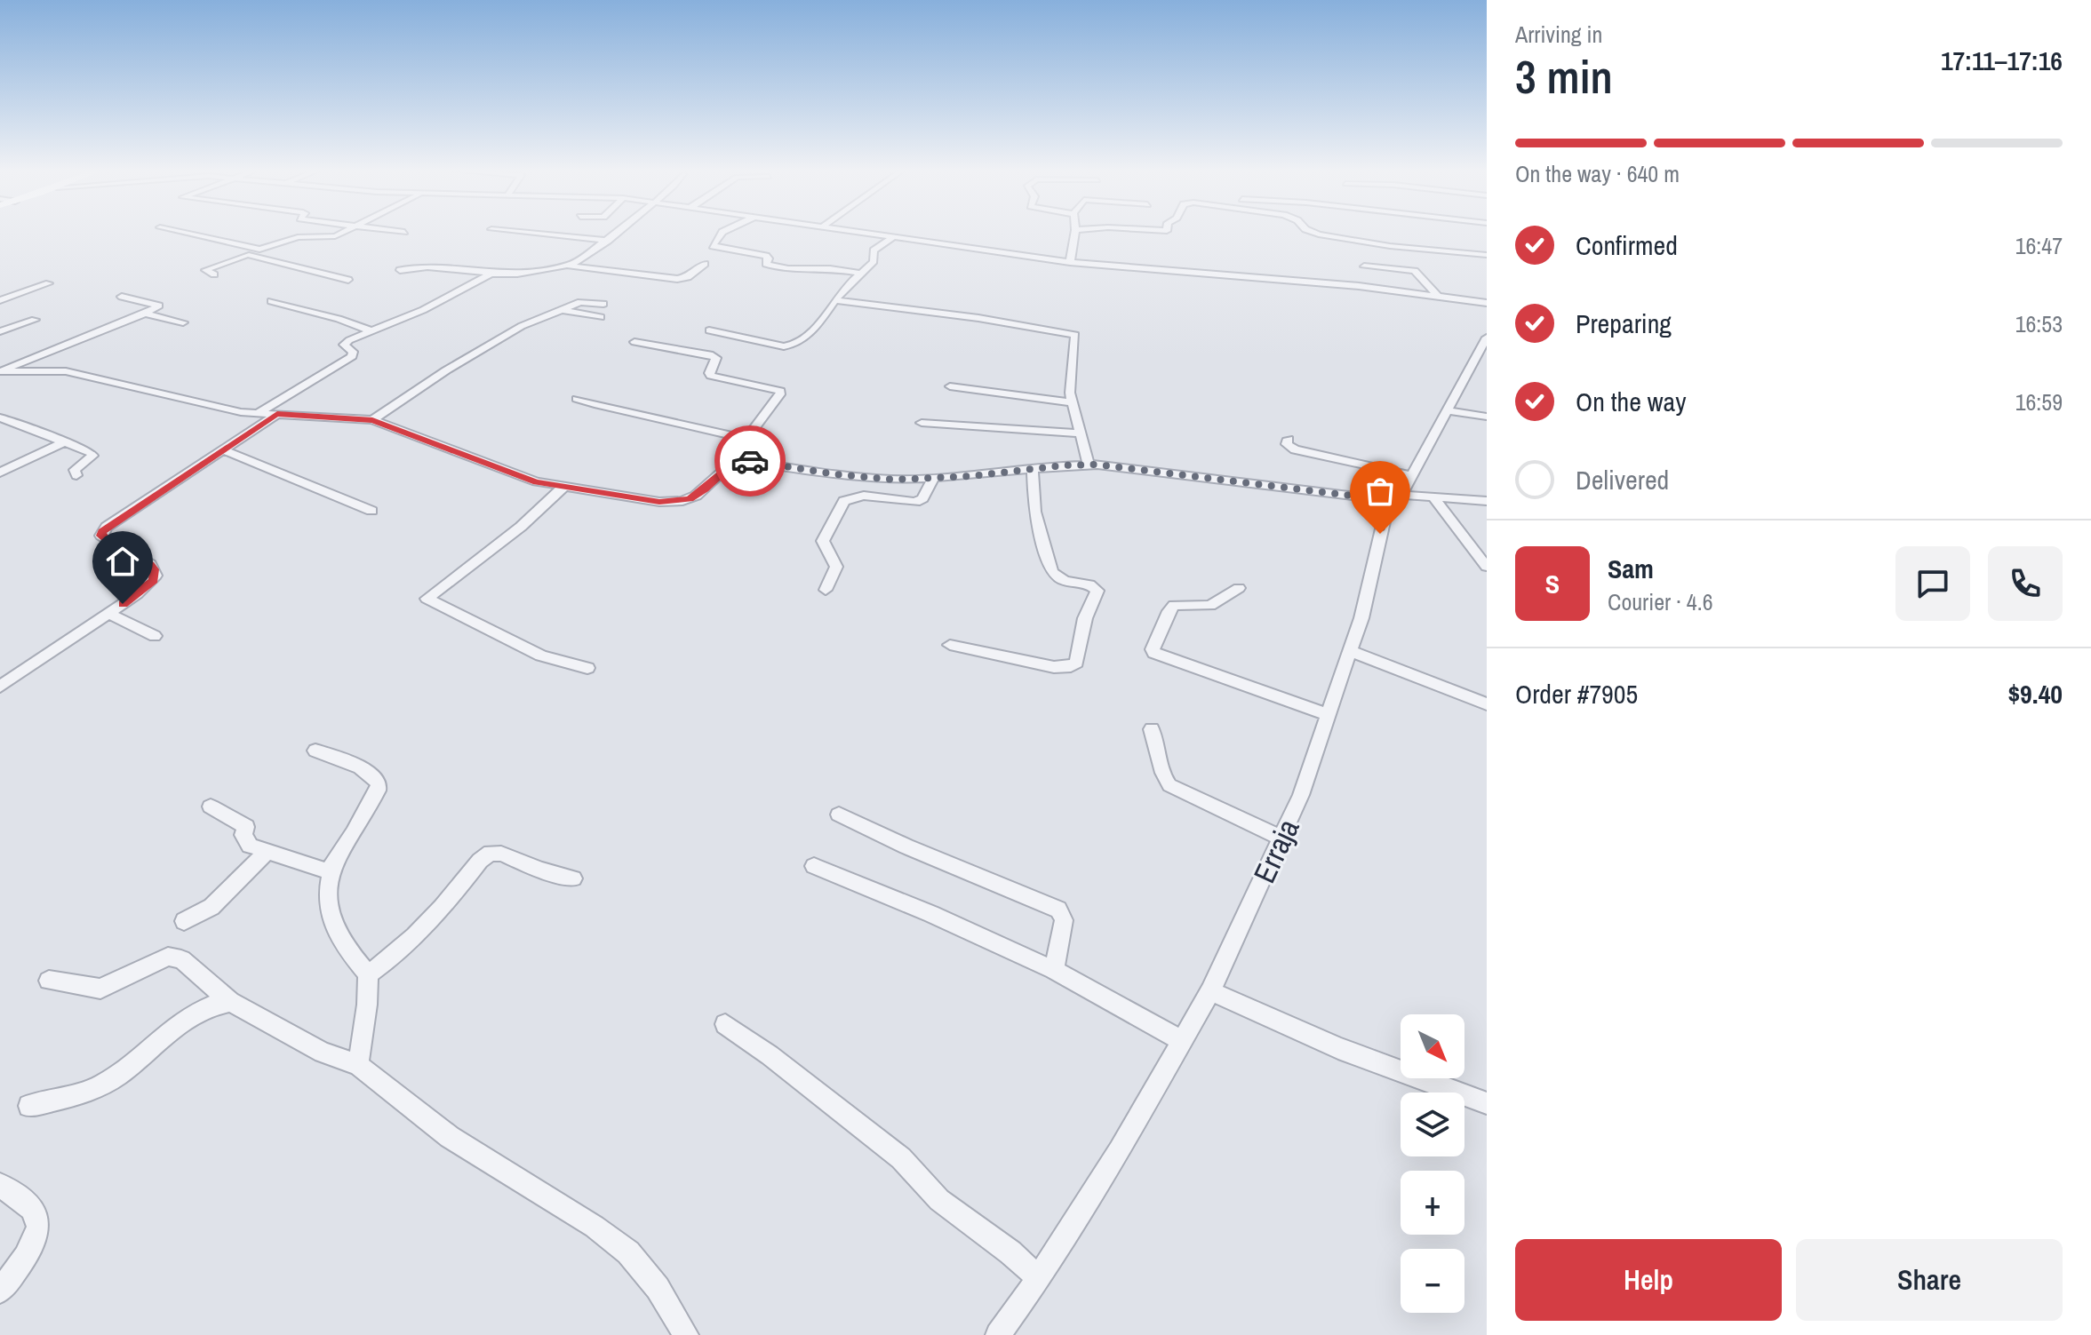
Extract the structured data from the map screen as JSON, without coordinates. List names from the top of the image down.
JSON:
{
  "streets": {
    "street": ["Erraja"]
  },
  "north": "bottom right",
  "page": {
    "heading": ["3 min", "Arriving in", "17:11–17:16"],
    "panel": [
      "Sam",
      "Courier · 4.6",
      "Order #7905",
      "$9.40"
    ],
    "bar": "On the way · 640 m",
    "list": [
      ["Confirmed", "16:47"],
      ["Preparing", "16:53"],
      ["On the way", "16:59"],
      "Delivered"
    ],
    "round": "S",
    "map_buttons": ["+", "−"],
    "buttons": ["Help", "Share"]
  }
}
